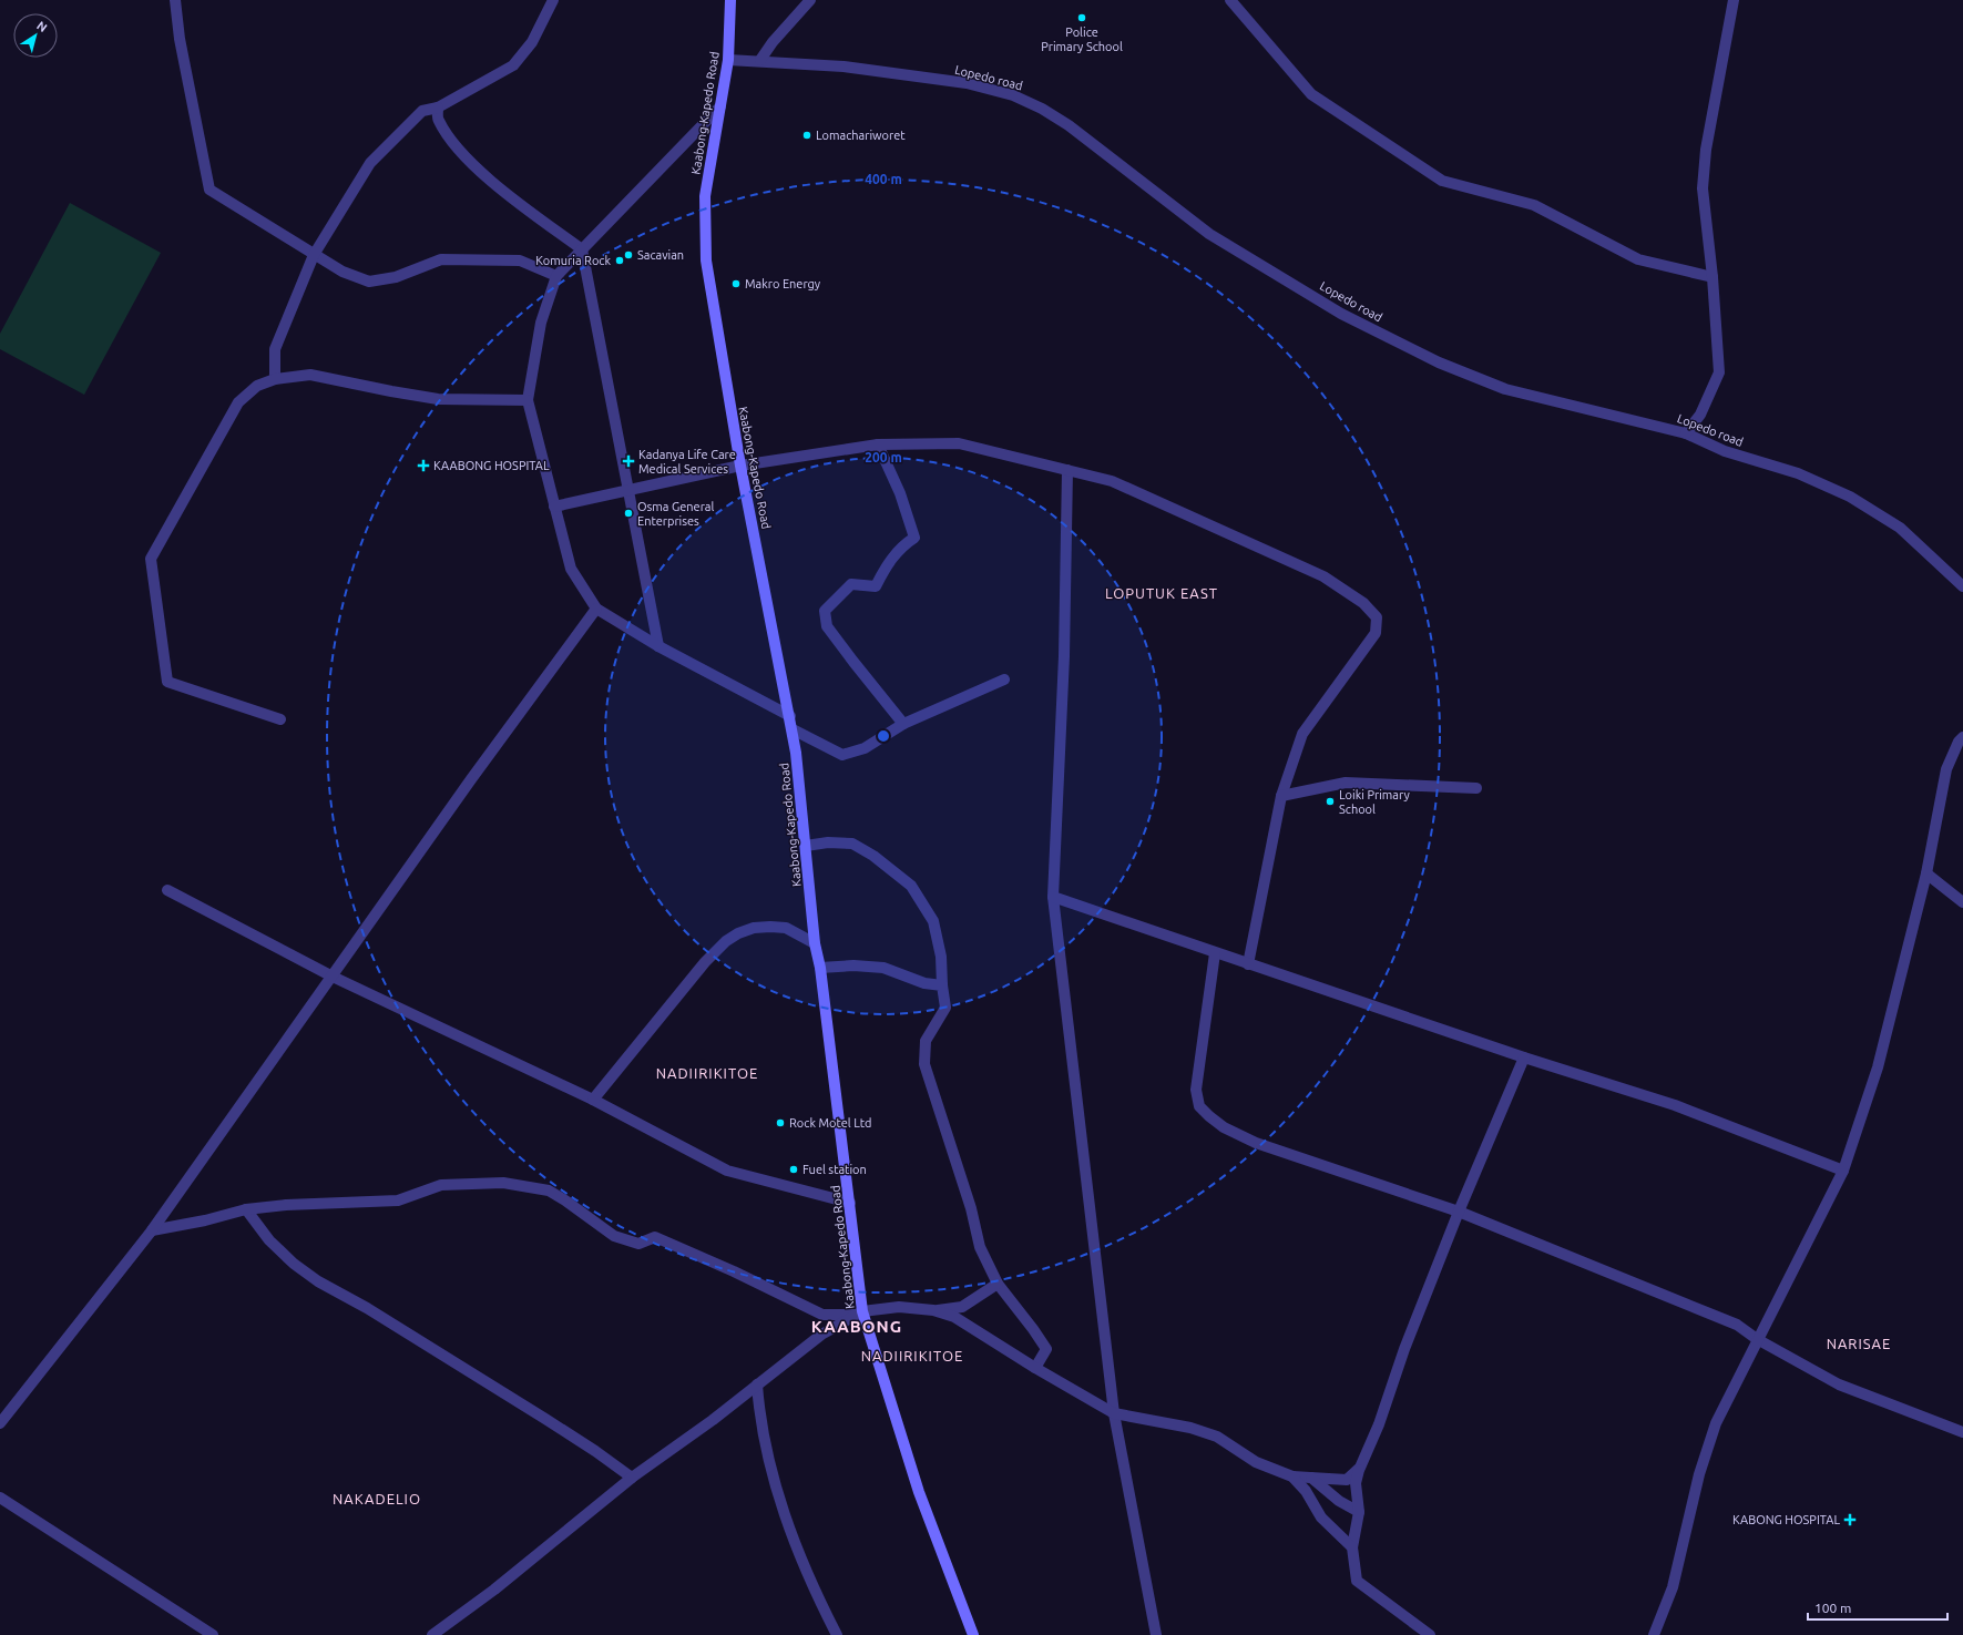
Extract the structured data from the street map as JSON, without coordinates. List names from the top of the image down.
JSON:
{
  "streets": {
    "main road": ["Kaabong-Kapedo Road"],
    "street": ["Lopedo road"]
  },
  "crossings": [
    ["Lopedo road", "Kaabong-Kapedo Road"]
  ],
  "districts": [
    "LOPUTUK EAST",
    "NADIIRIKITOE",
    "KAABONG",
    "NARISAE",
    "NADIIRIKITOE",
    "NAKADELIO"
  ],
  "places": {
    "other": [
      "Police Primary School",
      "Lomachariworet",
      "Sacavian",
      "Komuria Rock",
      "Makro Energy",
      "Osma General Enterprises",
      "Loiki Primary School",
      "Rock Motel Ltd",
      "Fuel station"
    ],
    "health": ["Kadanya Life Care Medical Services", "KAABONG HOSPITAL", "KABONG HOSPITAL"]
  },
  "scale_bar": "100 m",
  "north": "top right",
  "rings": ["400 m", "200 m"]
}
